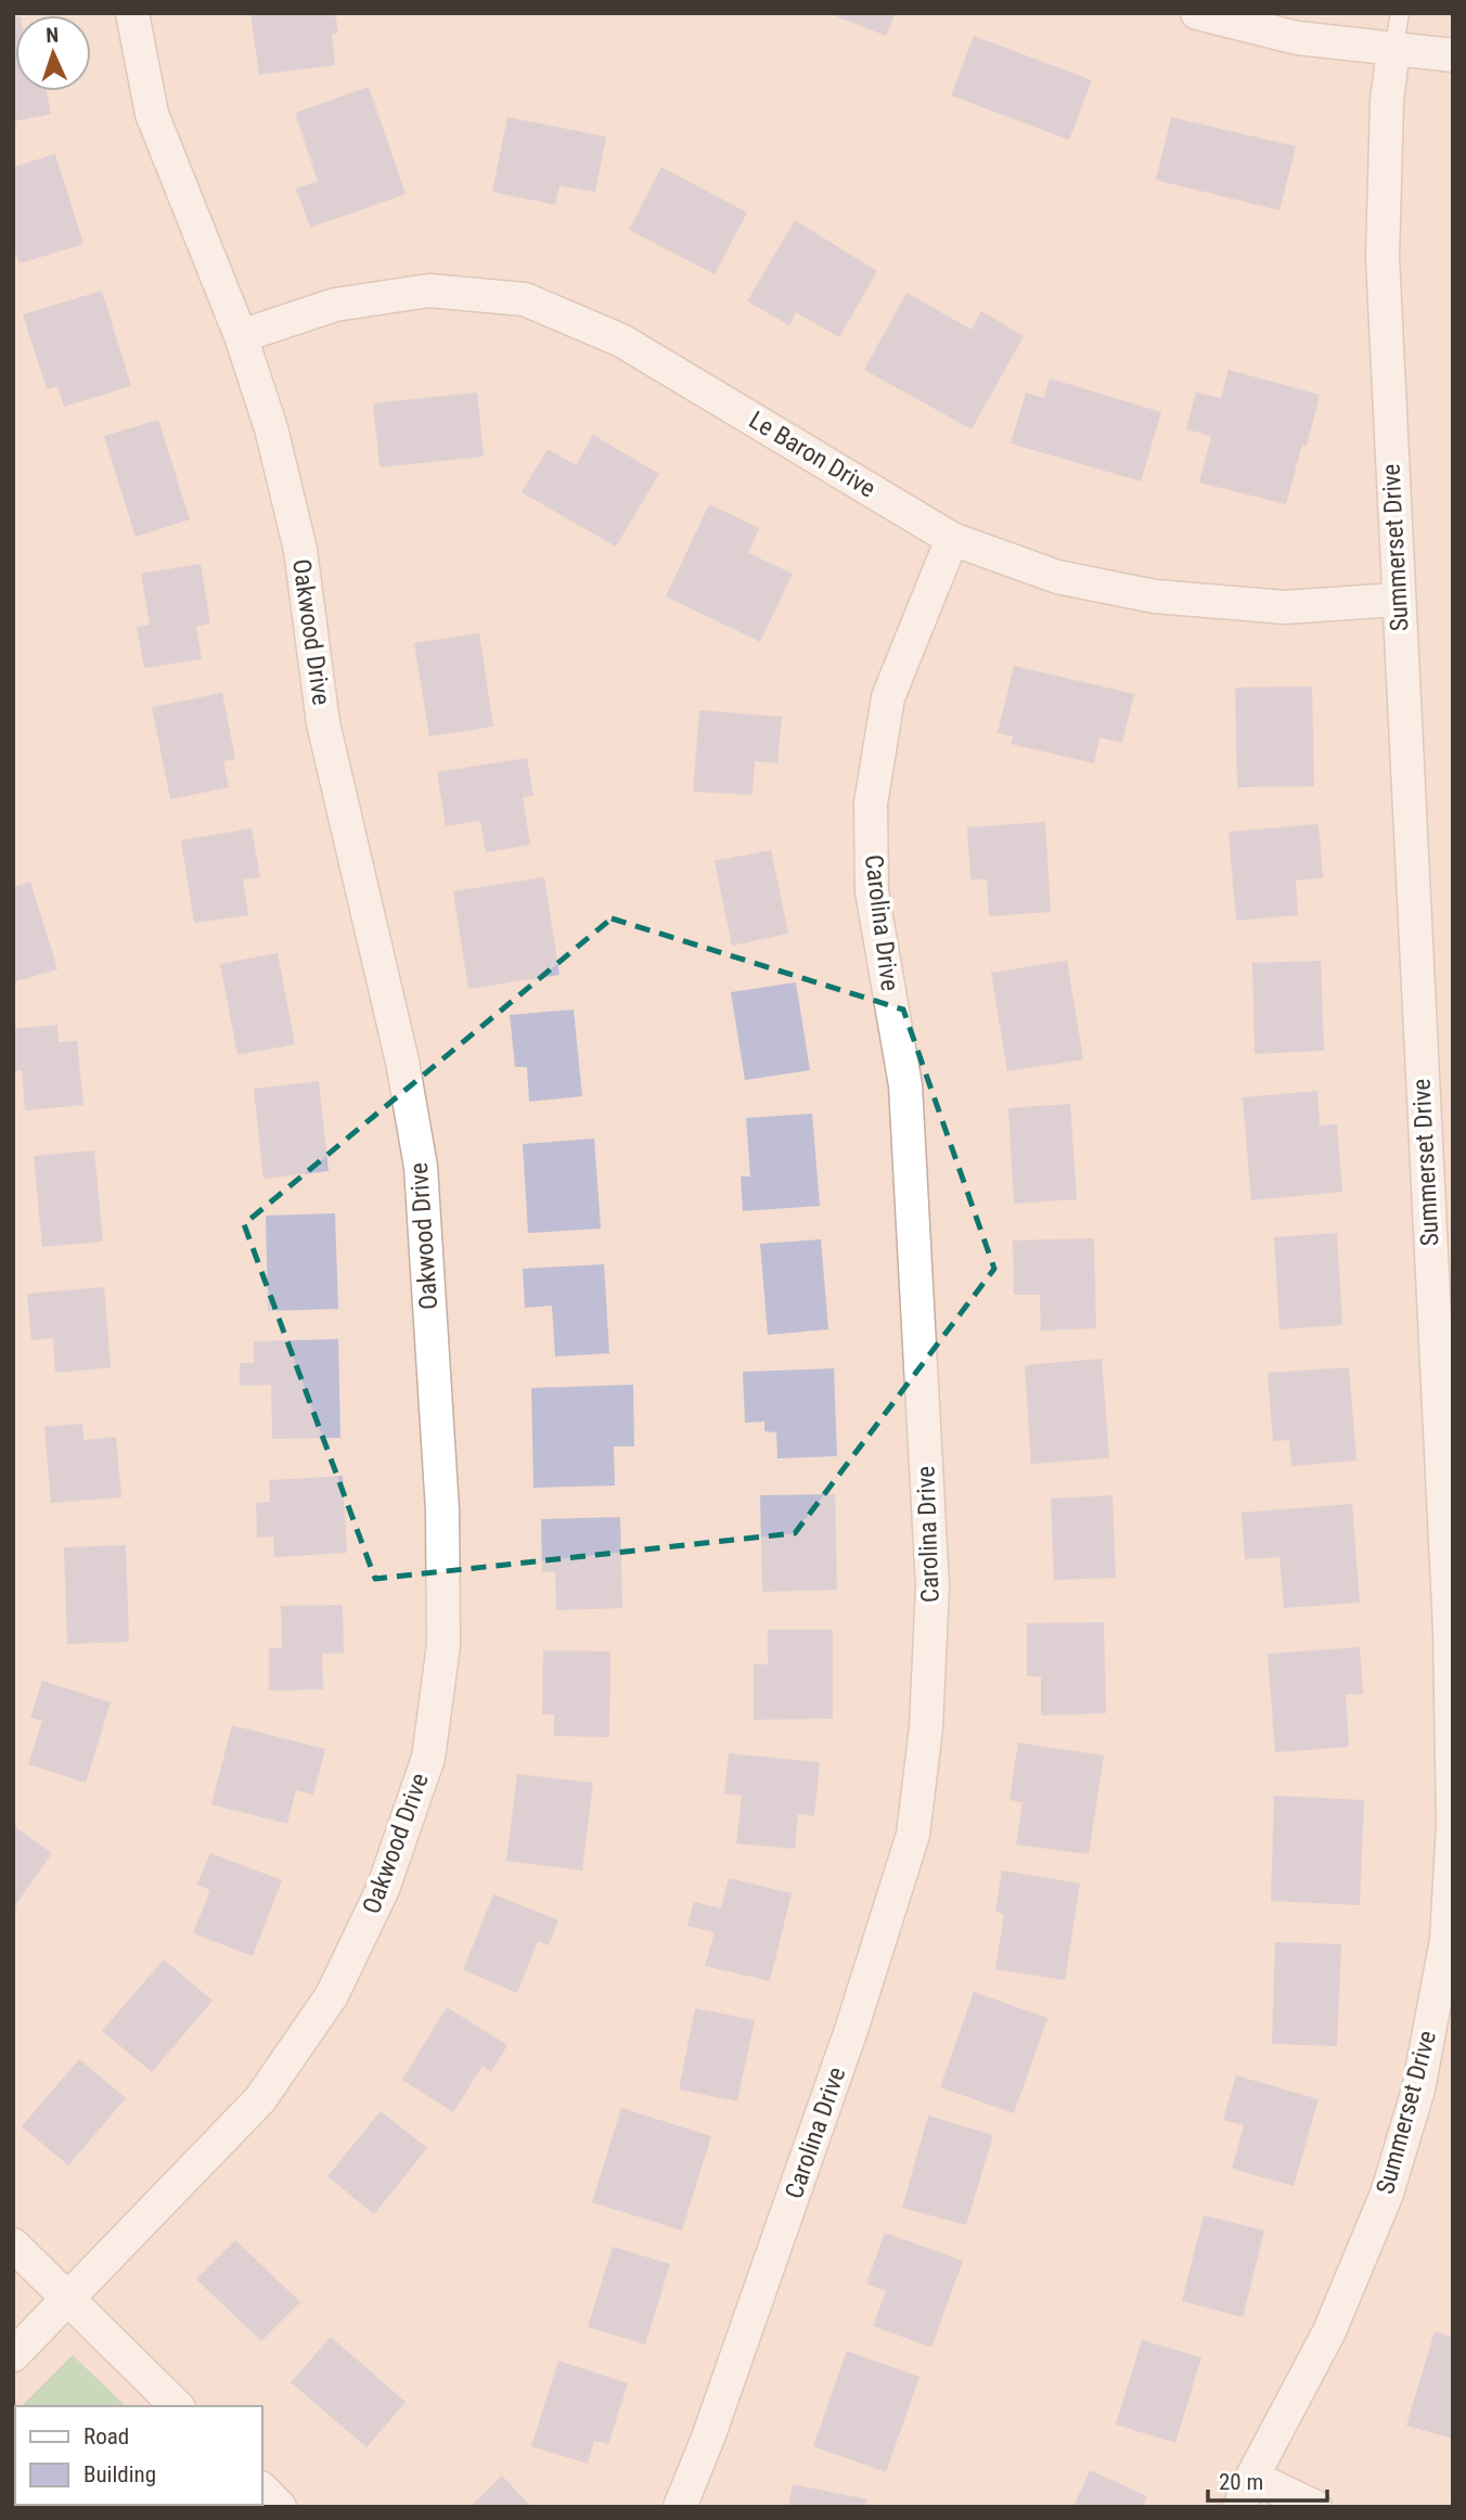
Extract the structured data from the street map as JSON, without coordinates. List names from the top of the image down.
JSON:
{
  "streets": {
    "street": [
      "Le Baron Drive",
      "Summerset Drive",
      "Oakwood Drive",
      "Carolina Drive"
    ]
  },
  "crossings": [
    ["Le Baron Drive", "Summerset Drive"],
    ["Le Baron Drive", "Oakwood Drive"],
    ["Le Baron Drive", "Carolina Drive"]
  ],
  "legend": ["Road", "Building"],
  "scale_bar": "20 m",
  "north": "top"
}
